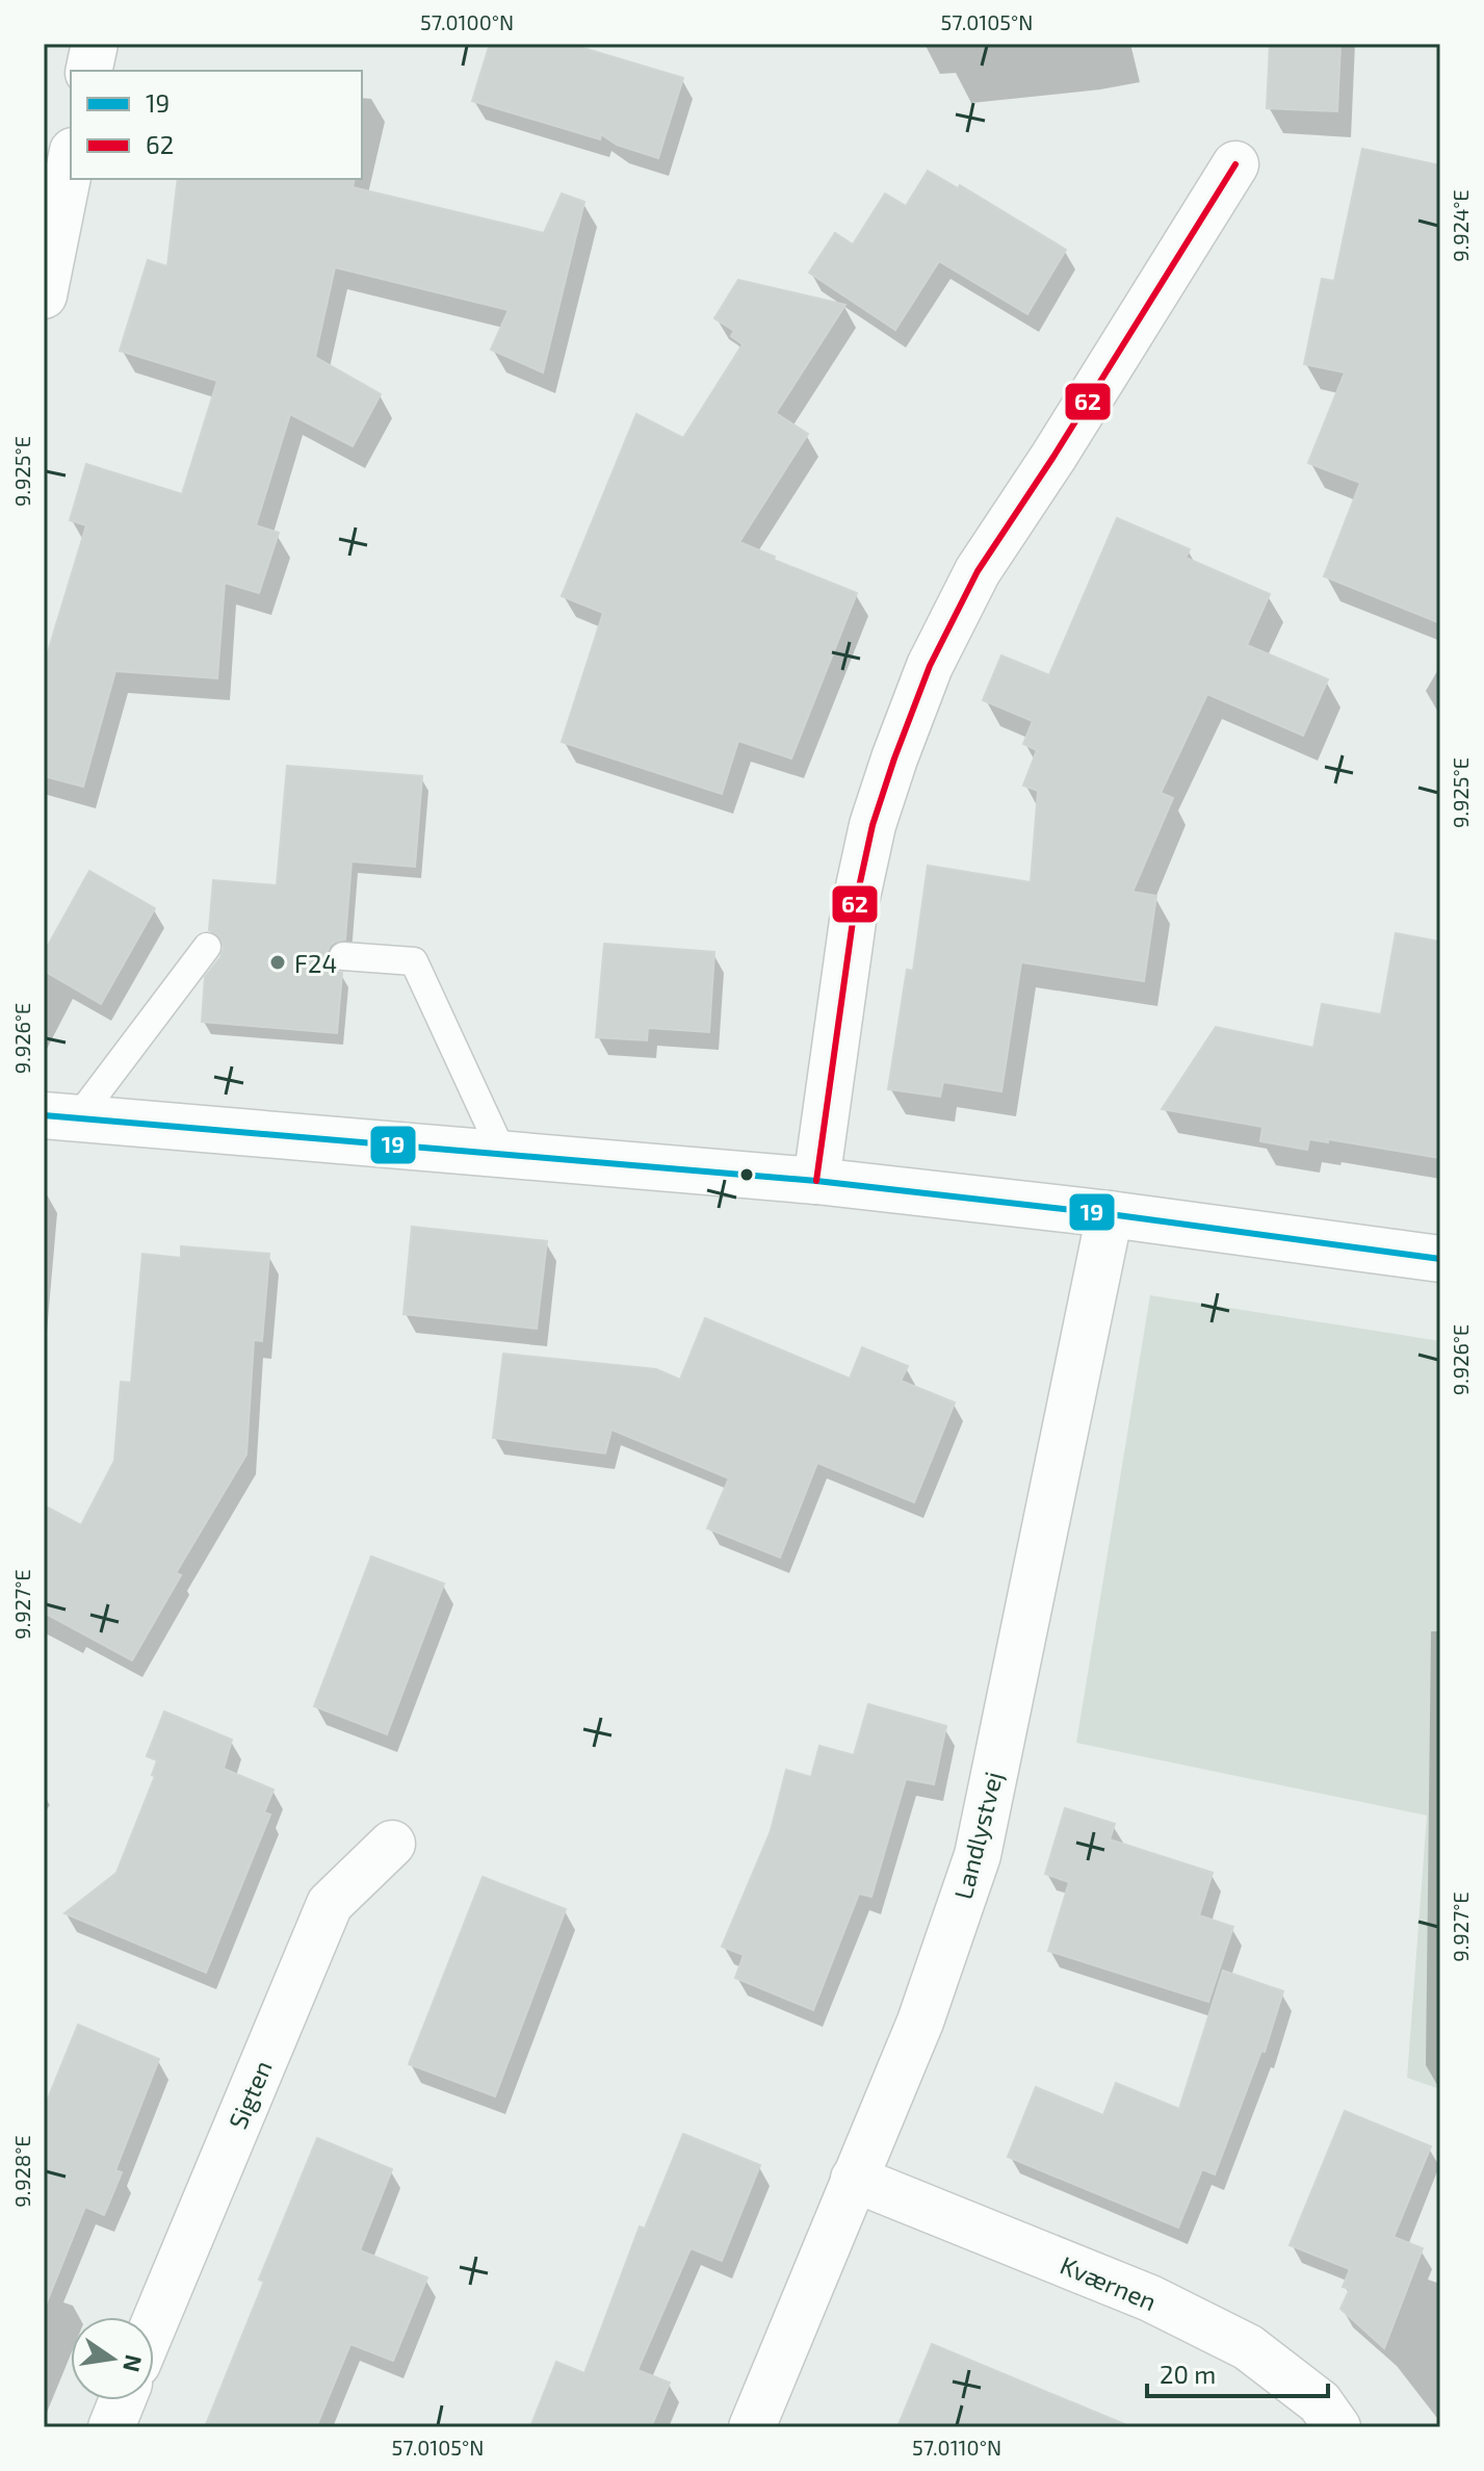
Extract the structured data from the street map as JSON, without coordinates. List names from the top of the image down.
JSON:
{
  "streets": {
    "street": ["Landlystvej", "Sigten", "Kværnen"]
  },
  "crossings": [
    ["Landlystvej", "Kværnen"]
  ],
  "places": ["F24"],
  "lines": ["transit line 62", "transit line 19"],
  "legend": ["19", "62"],
  "scale_bar": "20 m",
  "north": "right",
  "coordinates": [
    "57.0100°N",
    "57.0105°N",
    "9.924°E",
    "9.925°E",
    "9.926°E",
    "9.927°E",
    "9.928°E",
    "57.0110°N"
  ]
}
